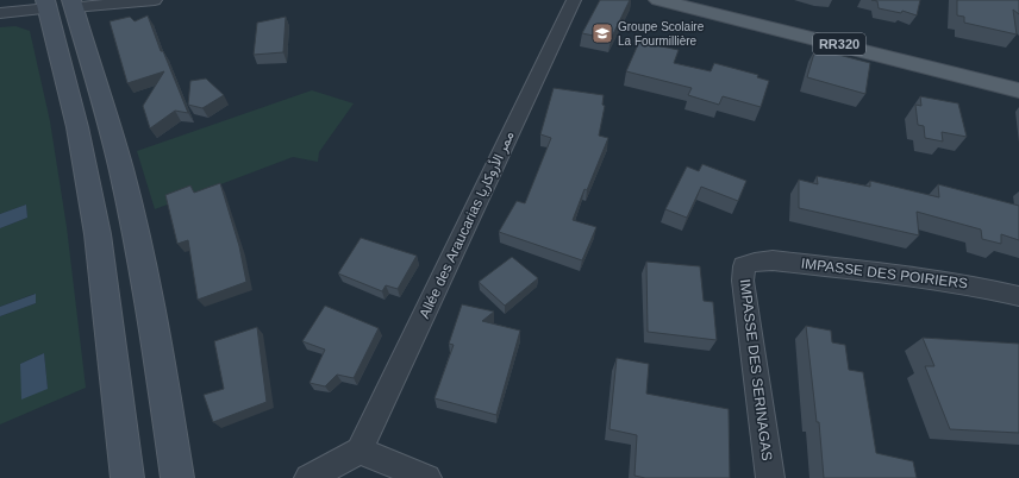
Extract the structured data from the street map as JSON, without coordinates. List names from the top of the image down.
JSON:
{
  "streets": {
    "main road": ["RR320"],
    "street": ["Allée des Araucarias ممر الأروكاريا", "IMPASSE DES POIRIERS", "IMPASSE DES SERINAGAS"]
  },
  "crossings": [
    ["IMPASSE DES POIRIERS", "IMPASSE DES SERINAGAS"]
  ],
  "places": {
    "school or university": ["Groupe Scolaire La Fourmillière"]
  }
}
